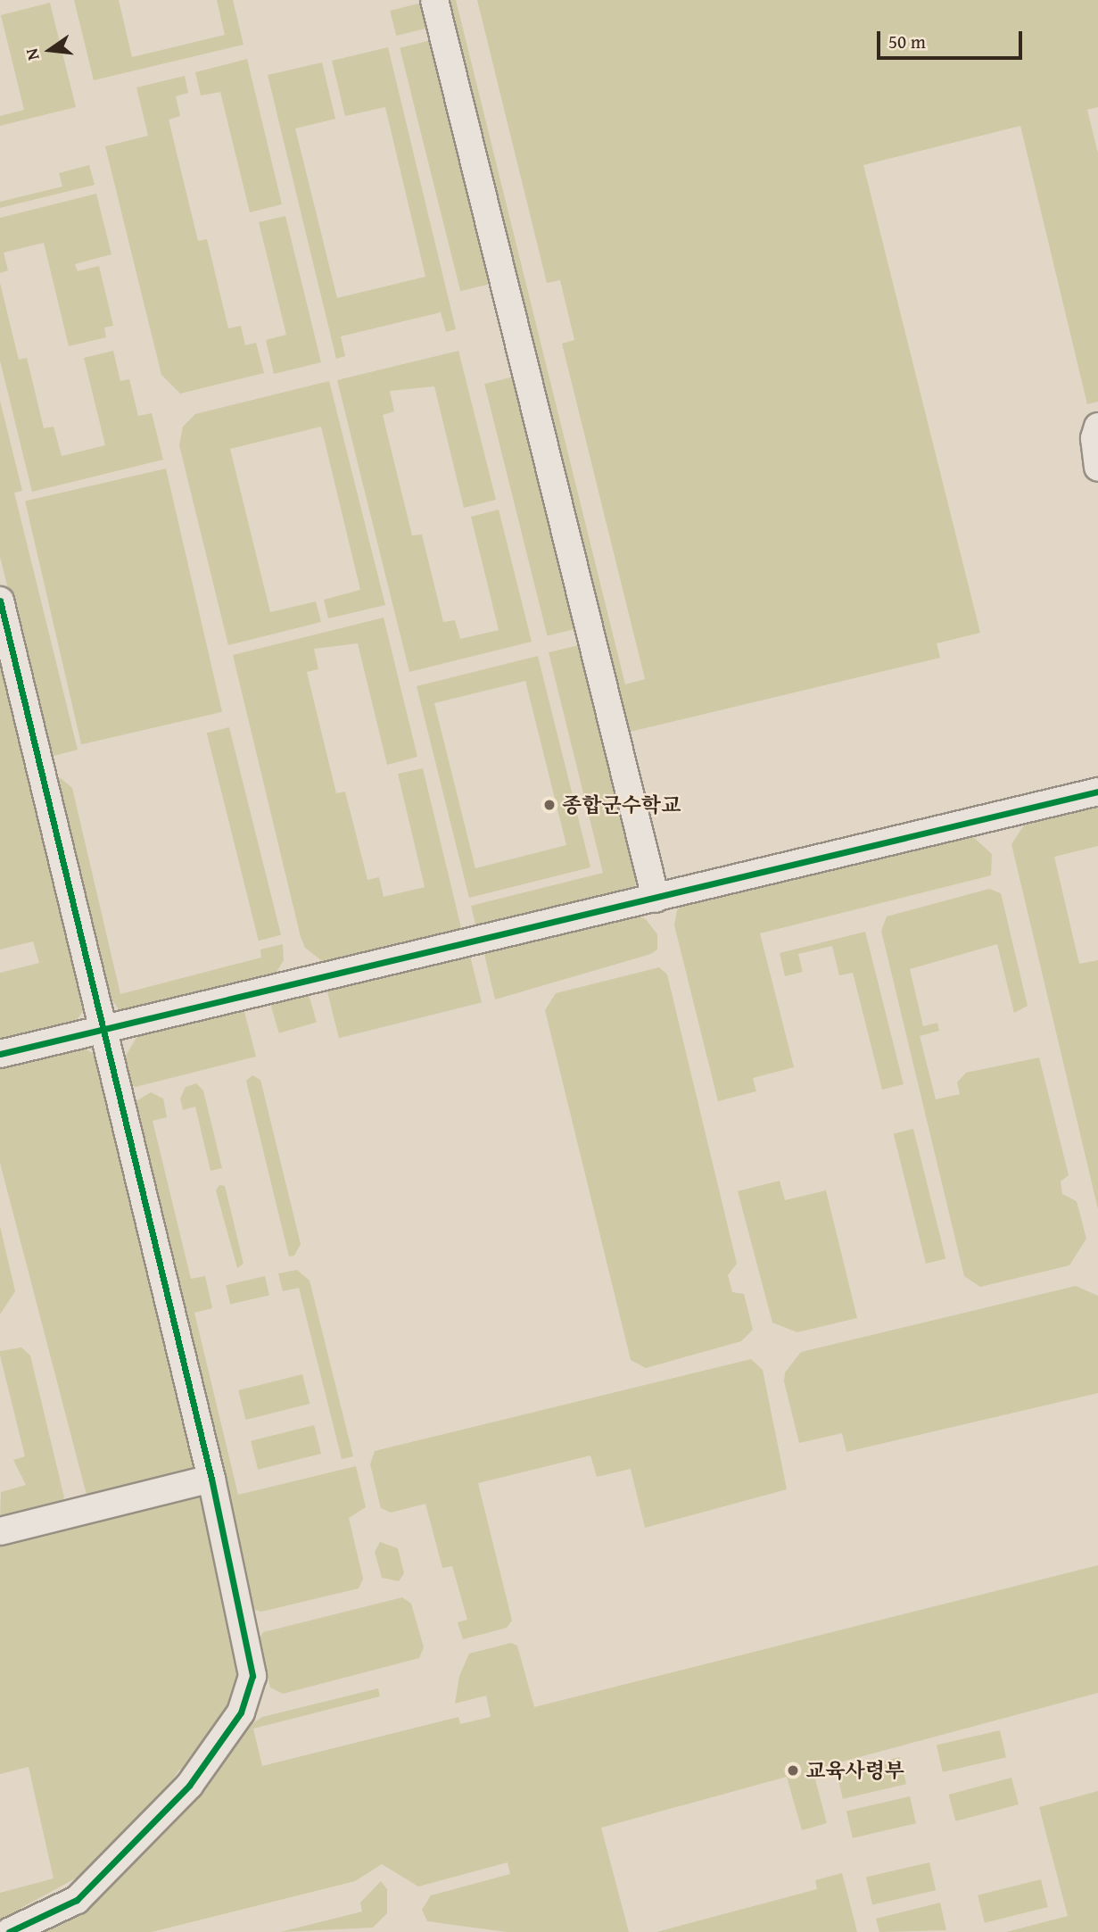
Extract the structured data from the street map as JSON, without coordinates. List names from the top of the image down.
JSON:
{
  "places": ["종합군수학교", "교육사령부"],
  "scale_bar": "50 m",
  "north": "left"
}
